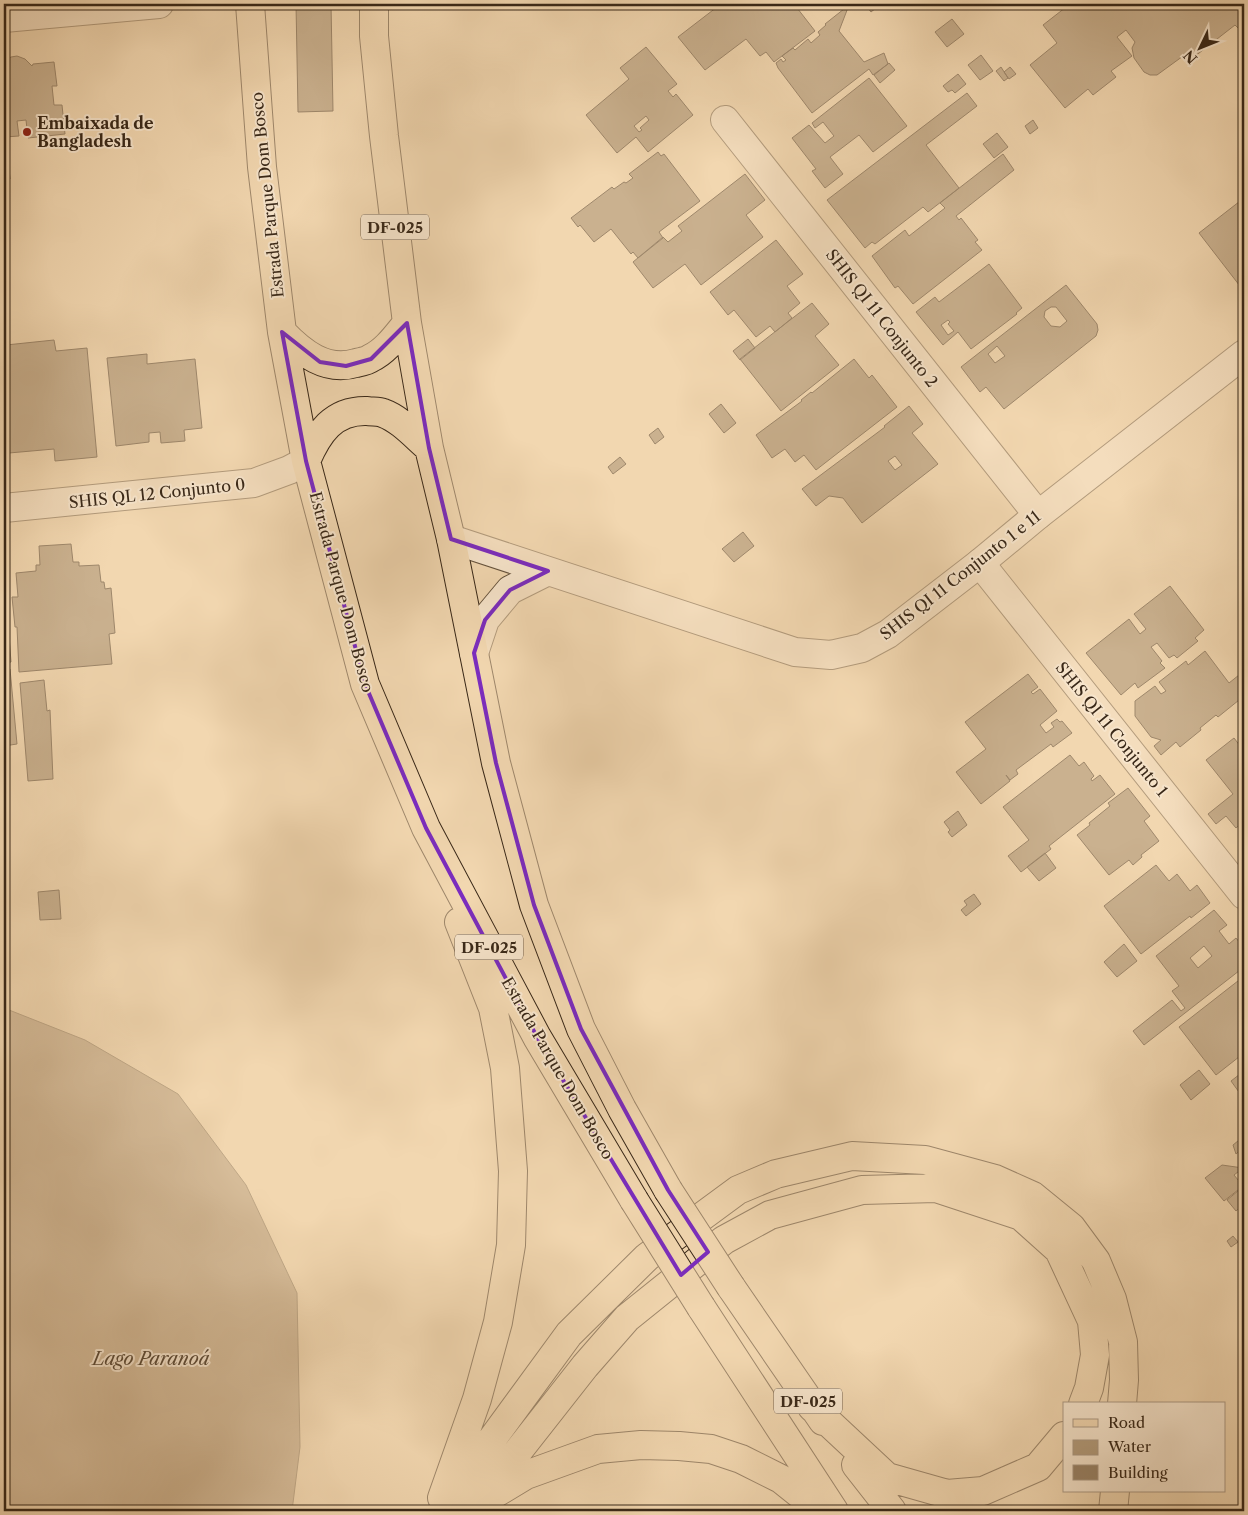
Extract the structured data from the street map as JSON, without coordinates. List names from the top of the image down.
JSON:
{
  "streets": {
    "main road": ["Estrada Parque Dom Bosco", "DF-025"],
    "street": [
      "SHIS QI 11 Conjunto 2",
      "SHIS QL 12 Conjunto 0",
      "SHIS QI 11 Conjunto 1 e 11",
      "SHIS QI 11 Conjunto 1"
    ]
  },
  "crossings": [
    ["Estrada Parque Dom Bosco", "SHIS QL 12 Conjunto 0"],
    ["DF-025", "SHIS QI 11 Conjunto 1 e 11"],
    ["SHIS QI 11 Conjunto 2", "SHIS QI 11 Conjunto 1 e 11"],
    ["SHIS QI 11 Conjunto 1 e 11", "SHIS QI 11 Conjunto 1"]
  ],
  "water": ["Lago Paranoá"],
  "places": ["Embaixada de Bangladesh"],
  "legend": ["Road", "Water", "Building"],
  "north": "bottom left"
}
